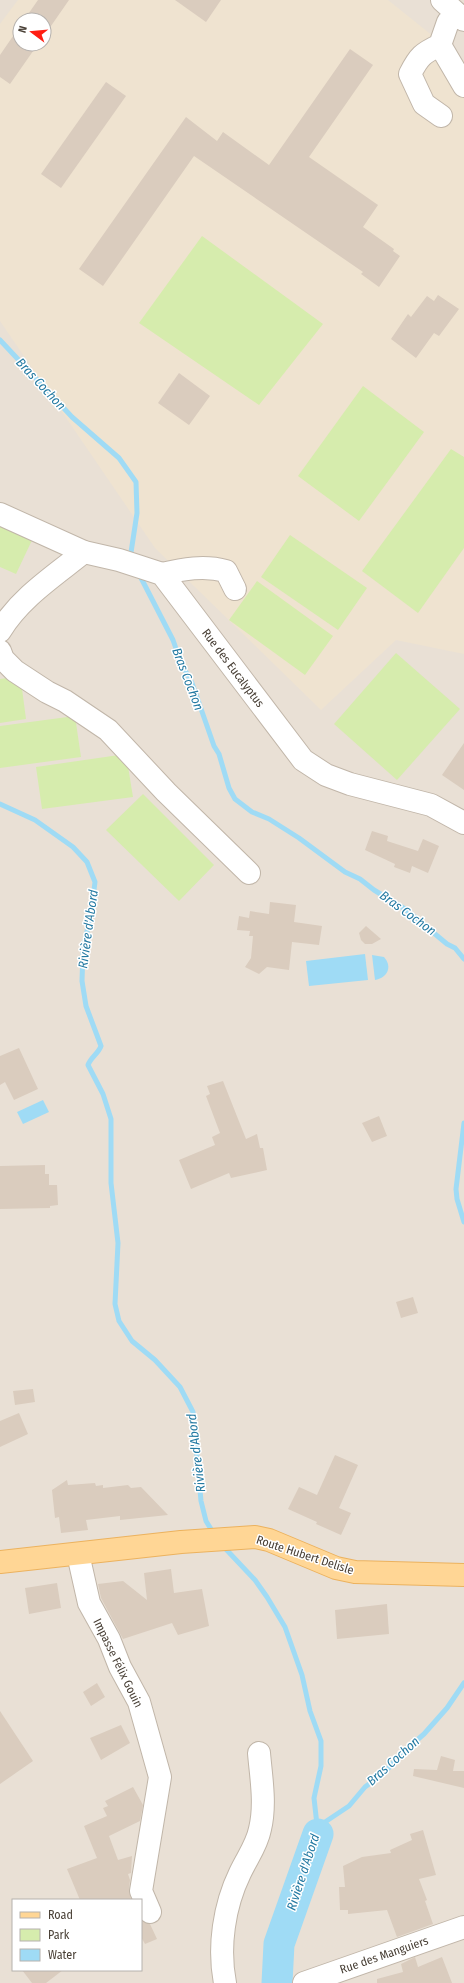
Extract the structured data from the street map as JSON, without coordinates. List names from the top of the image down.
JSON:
{
  "streets": {
    "main road": ["Route Hubert Delisle"],
    "street": ["Rue des Eucalyptus", "Impasse Félix Gouin", "Rue des Manguiers"]
  },
  "crossings": [
    ["Route Hubert Delisle", "Impasse Félix Gouin"]
  ],
  "water": ["Bras Cochon", "Rivière d'Abord"],
  "legend": ["Road", "Park", "Water"],
  "north": "left"
}
